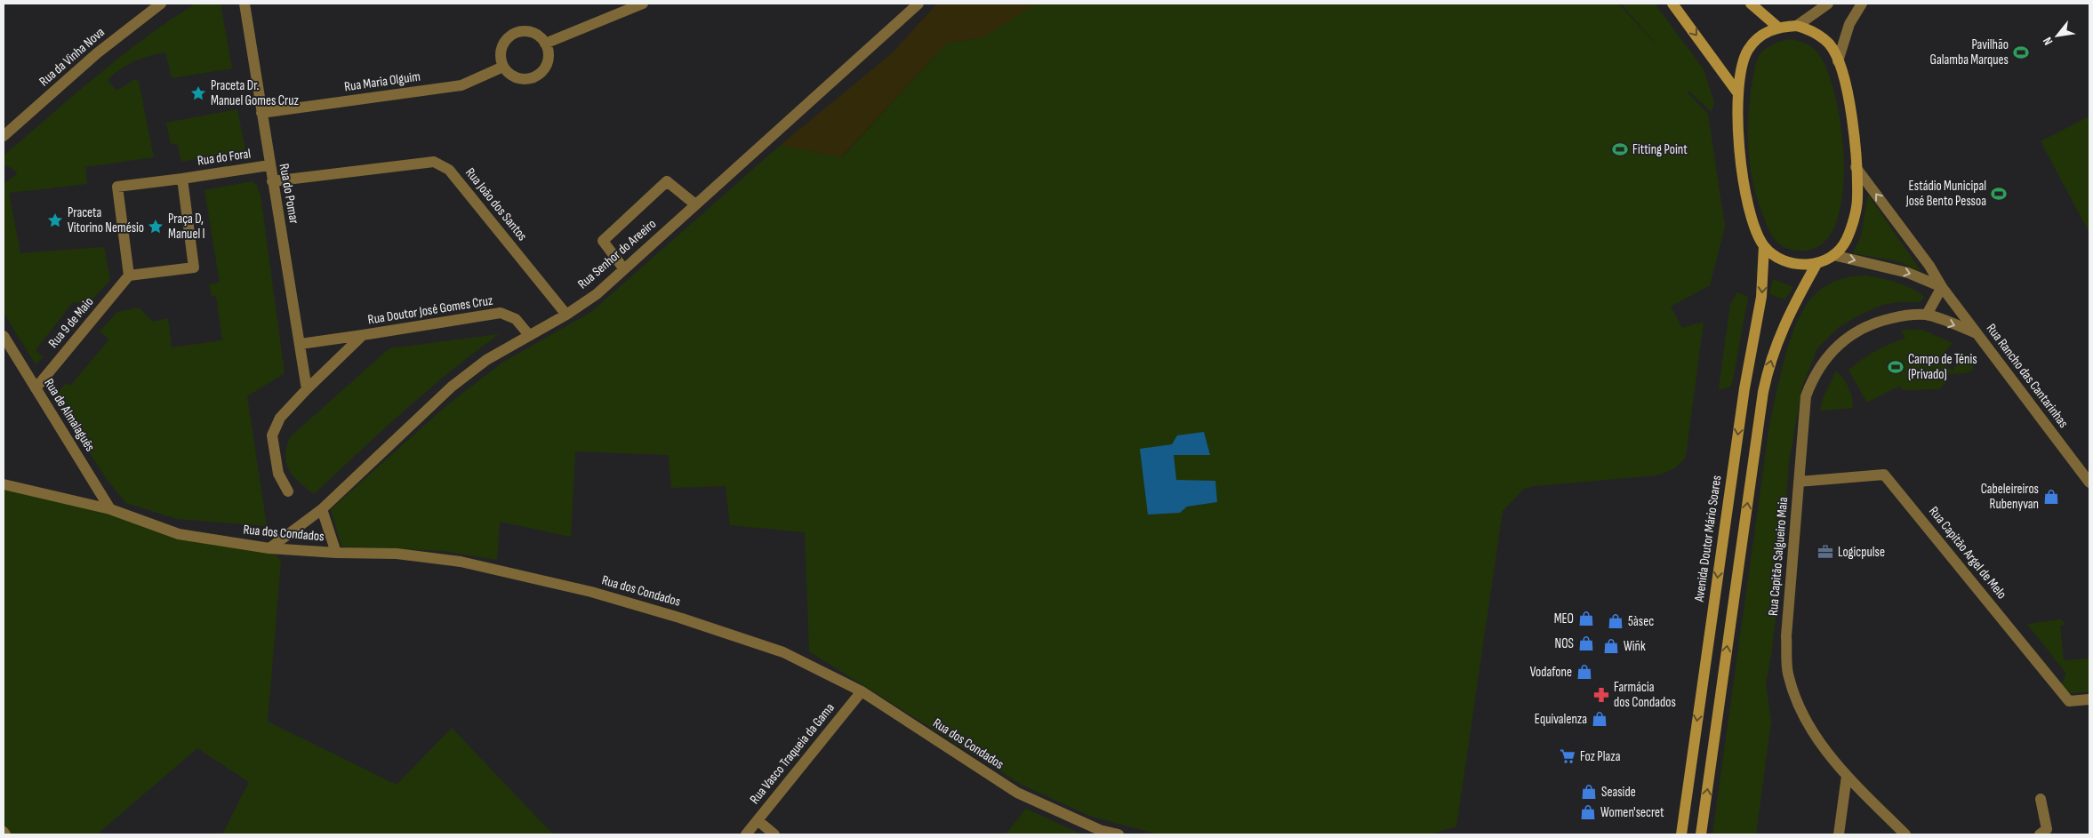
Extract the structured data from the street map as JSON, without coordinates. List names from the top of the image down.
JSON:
{
  "streets": {
    "main road": ["Avenida Doutor Mário Soares"],
    "street": [
      "Rua da Vinha Nova",
      "Rua Maria Olguim",
      "Rua do Foral",
      "Rua do Pomar",
      "Rua João dos Santos",
      "Rua Senhor do Areeiro",
      "Rua Doutor José Gomes Cruz",
      "Rua 9 de Maio",
      "Rua Rancho das Cantarinhas",
      "Rua de Almalaguês",
      "Rua dos Condados",
      "Rua Capitão Argel de Melo",
      "Rua Capitão Salgueiro Maia",
      "Rua Vasco Traqueia da Gama"
    ]
  },
  "crossings": [
    ["Rua Maria Olguim", "Rua do Pomar"],
    ["Rua do Foral", "Rua do Pomar"],
    ["Rua do Foral", "Rua 9 de Maio"],
    ["Rua do Pomar", "Rua João dos Santos"],
    ["Rua do Pomar", "Rua Doutor José Gomes Cruz"],
    ["Rua João dos Santos", "Rua Senhor do Areeiro"],
    ["Rua Senhor do Areeiro", "Rua Doutor José Gomes Cruz"],
    ["Rua Senhor do Areeiro", "Rua dos Condados"],
    ["Rua 9 de Maio", "Rua de Almalaguês"],
    ["Rua Rancho das Cantarinhas", "Rua Capitão Salgueiro Maia"],
    ["Rua de Almalaguês", "Rua dos Condados"],
    ["Rua dos Condados", "Rua Vasco Traqueia da Gama"],
    ["Rua Capitão Argel de Melo", "Rua Capitão Salgueiro Maia"]
  ],
  "one_way": ["Rua Rancho das Cantarinhas"],
  "places": {
    "sports": [
      "Pavilhão Galamba Marques",
      "Fitting Point",
      "Estádio Municipal José Bento Pessoa",
      "Campo de Ténis (Privado)"
    ],
    "place": ["Praceta Dr. Manuel Gomes Cruz", "Praceta Vitorino Nemésio", "Praça D, Manuel I"],
    "shop": [
      "Cabeleireiros Rubenyvan",
      "MEO",
      "5àsec",
      "NOS",
      "Wiñk",
      "Vodafone",
      "Equivalenza",
      "Seaside",
      "Women'secret"
    ],
    "office": ["Logicpulse"],
    "pharmacy": ["Farmácia dos Condados"],
    "supermarket": ["Foz Plaza"]
  },
  "north": "bottom left"
}
